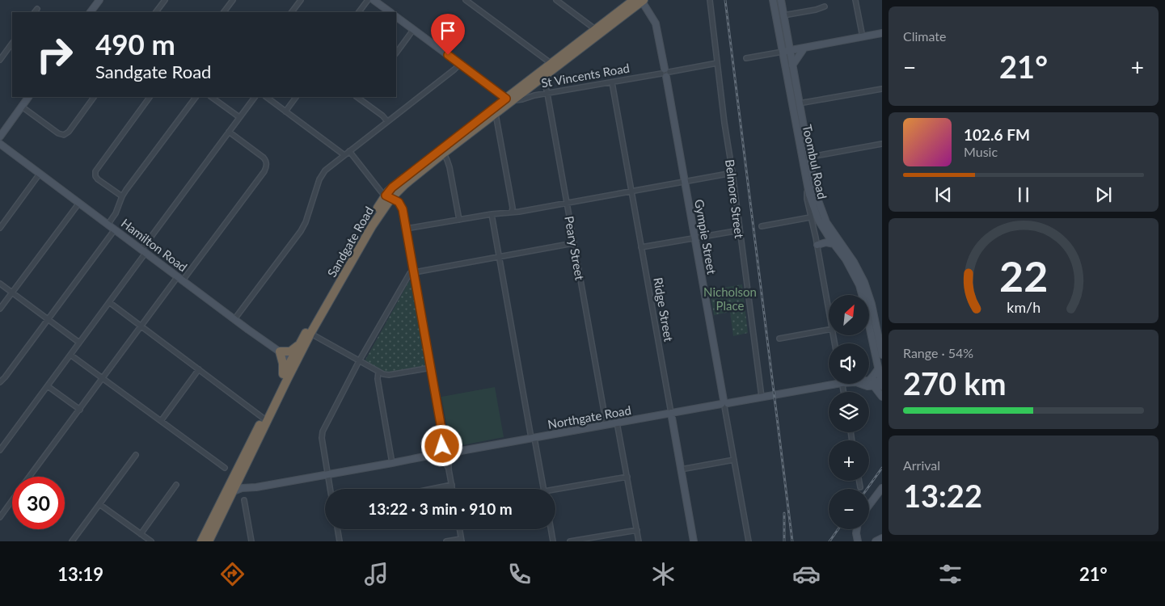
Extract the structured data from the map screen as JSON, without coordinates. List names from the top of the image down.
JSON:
{
  "streets": {
    "highway": ["Sandgate Road"],
    "street": [
      "St Vincents Road",
      "Toombul Road",
      "Belmore Street",
      "Gympie Street",
      "Hamilton Road",
      "Peary Street",
      "Ridge Street",
      "Northgate Road"
    ]
  },
  "crossings": [
    ["St Vincents Road", "Belmore Street"],
    ["St Vincents Road", "Gympie Street"],
    ["St Vincents Road", "Sandgate Road"],
    ["St Vincents Road", "Peary Street"],
    ["St Vincents Road", "Ridge Street"],
    ["Toombul Road", "Northgate Road"],
    ["Belmore Street", "Northgate Road"],
    ["Gympie Street", "Sandgate Road"],
    ["Gympie Street", "Northgate Road"],
    ["Sandgate Road", "Hamilton Road"],
    ["Sandgate Road", "Peary Street"],
    ["Sandgate Road", "Northgate Road"],
    ["Peary Street", "Northgate Road"],
    ["Ridge Street", "Northgate Road"]
  ],
  "parks": ["Nicholson Place"],
  "north": "top right",
  "page": {
    "tile": [
      "Climate",
      ["Range · 54%", "270 km"],
      ["Arrival", "13:22"]
    ],
    "turn": ["490 m", "Sandgate Road"],
    "heat": ["−", "21°", "+"],
    "song": ["102.6 FM", "Music"],
    "map_buttons": ["+", "−"],
    "limit": "30",
    "trip": "13:22 · 3 min · 910 m",
    "tabs": ["13:19", "21°"],
    "gauge": ["22", "km/h"]
  }
}
